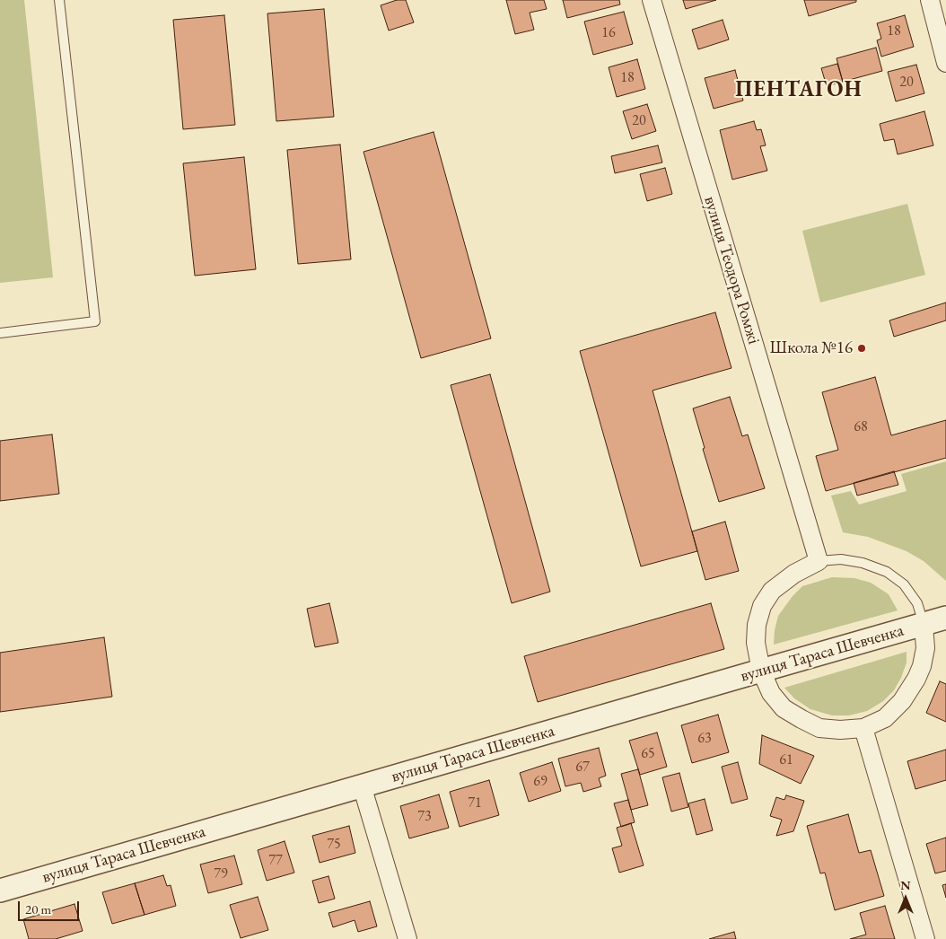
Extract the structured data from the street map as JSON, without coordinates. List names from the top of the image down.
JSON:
{
  "streets": {
    "street": ["вулиця Теодора Ромжі", "вулиця Тараса Шевченка"]
  },
  "districts": ["ПЕНТАГОН"],
  "places": ["Школа №16"],
  "house_numbers": [
    "18",
    "16",
    "18",
    "20",
    "20",
    "68",
    "63",
    "65",
    "61",
    "67",
    "69",
    "71",
    "73",
    "75",
    "77",
    "79"
  ],
  "scale_bar": "20 m",
  "north": "top"
}
